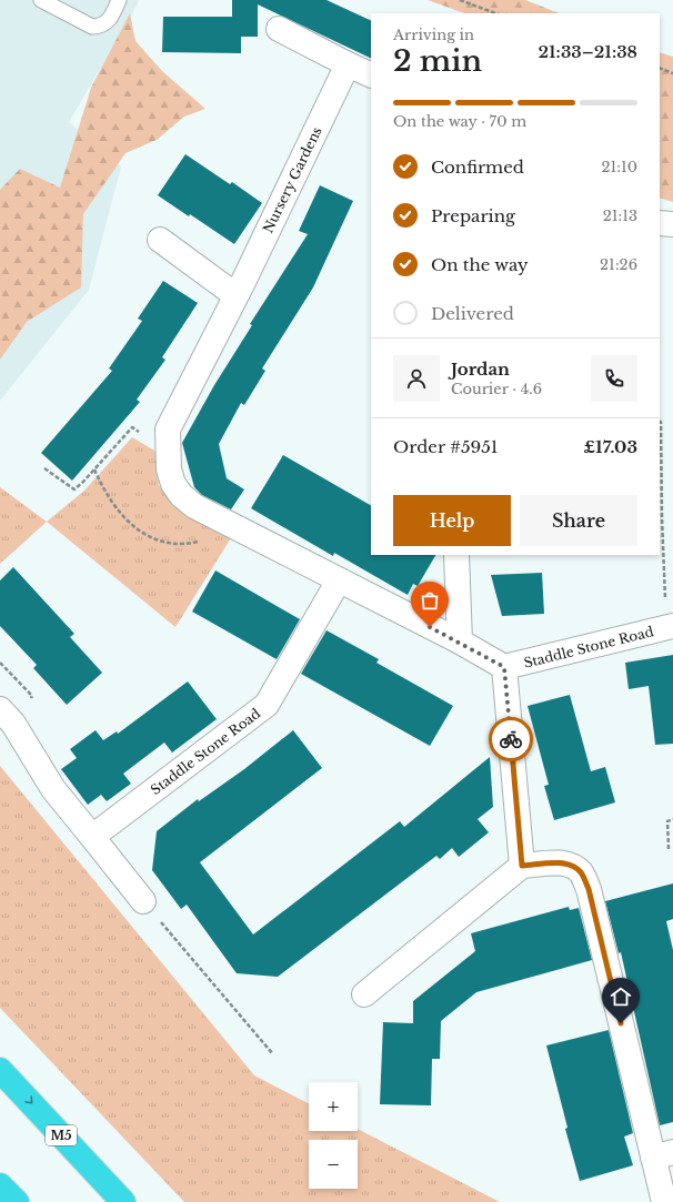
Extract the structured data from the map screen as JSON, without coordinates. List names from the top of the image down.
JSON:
{
  "streets": {
    "highway": ["M5"],
    "street": ["Nursery Gardens", "Staddle Stone Road"]
  },
  "page": {
    "heading": ["2 min", "Arriving in", "21:33–21:38"],
    "panel": [
      "Jordan",
      "Courier · 4.6",
      "Order #5951",
      "£17.03"
    ],
    "bar": "On the way · 70 m",
    "list": [
      ["Confirmed", "21:10"],
      ["Preparing", "21:13"],
      ["On the way", "21:26"],
      "Delivered"
    ],
    "buttons": ["Help", "Share"],
    "map_buttons": ["+", "−"]
  }
}
